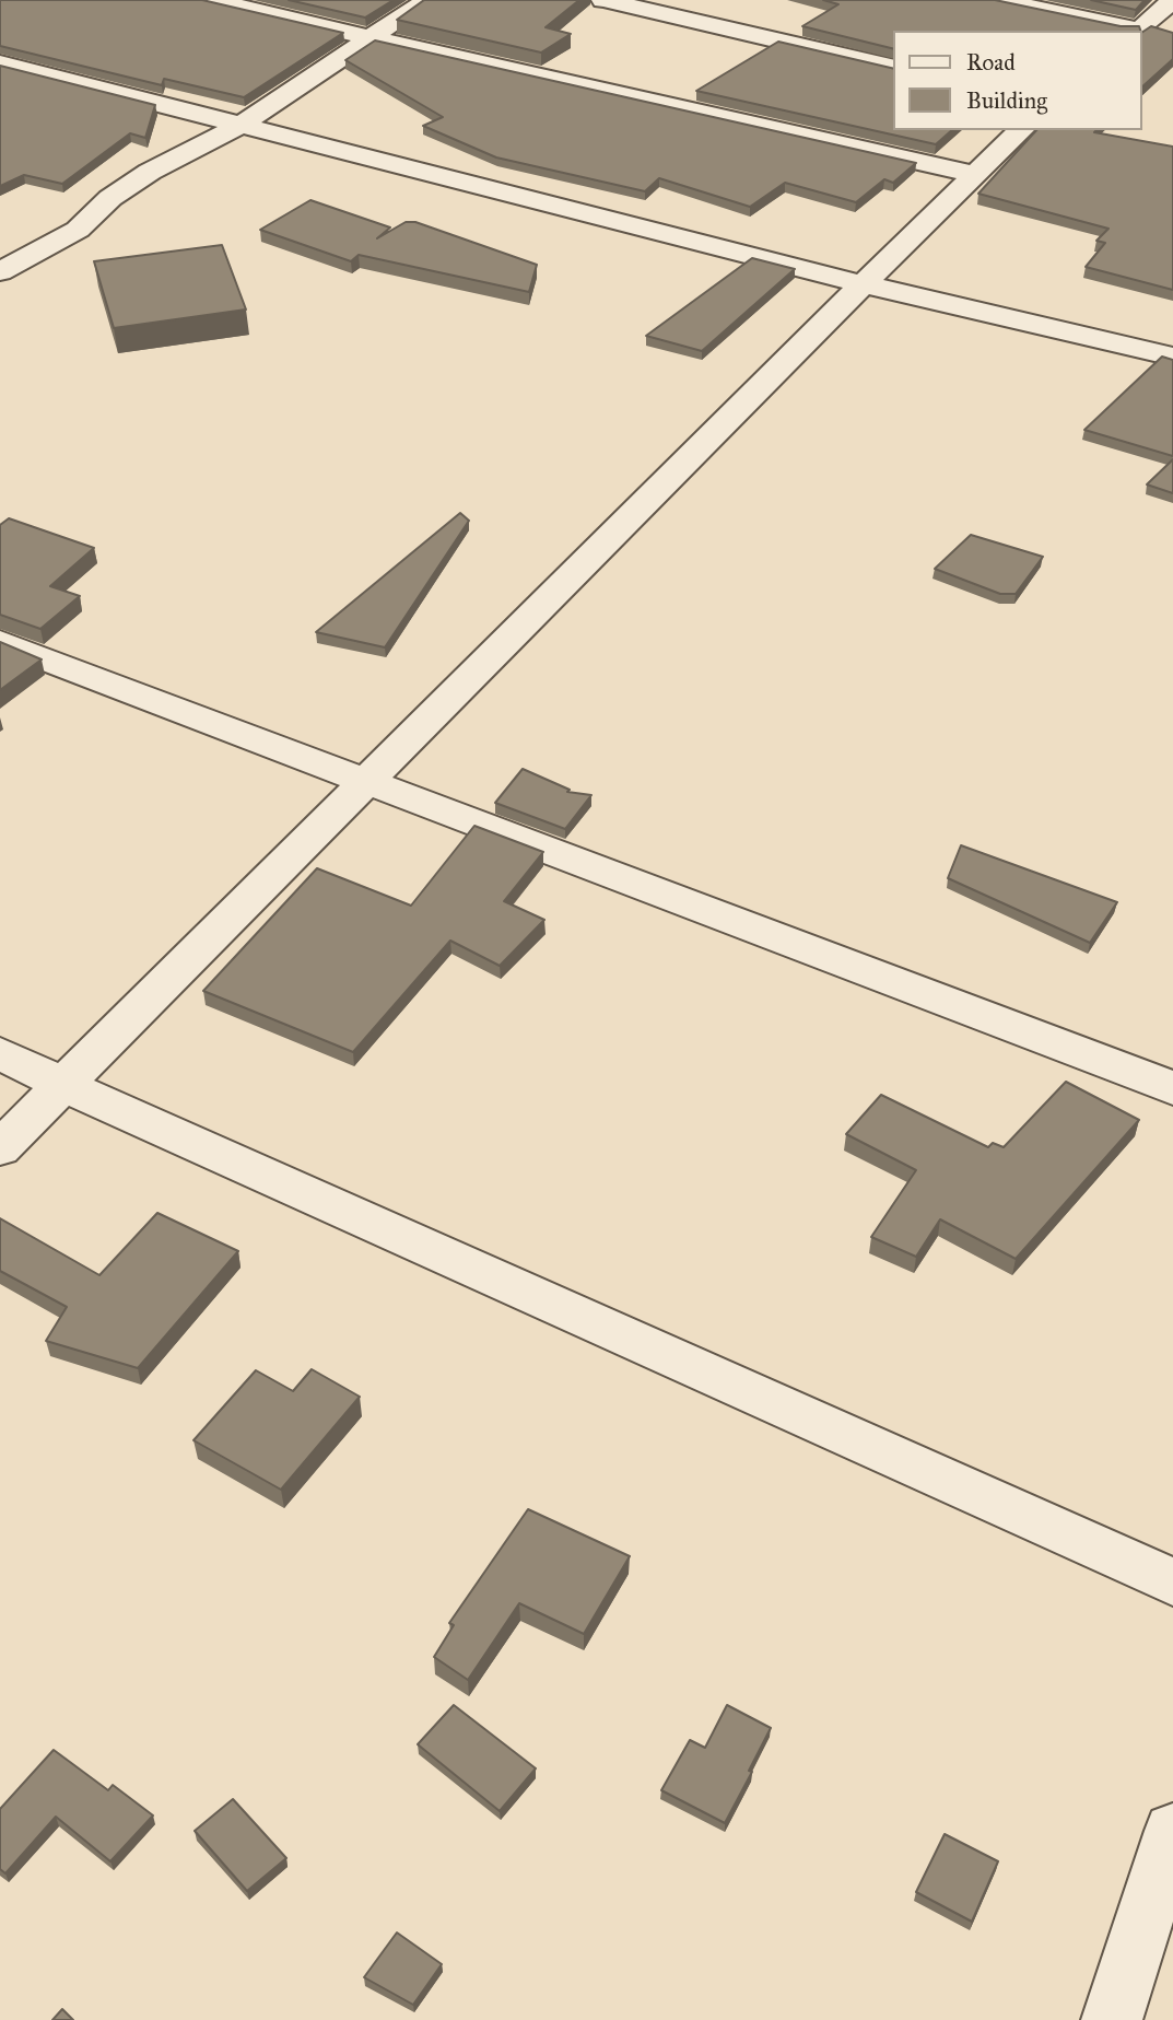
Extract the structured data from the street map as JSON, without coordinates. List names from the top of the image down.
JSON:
{
  "legend": ["Road", "Building"]
}
